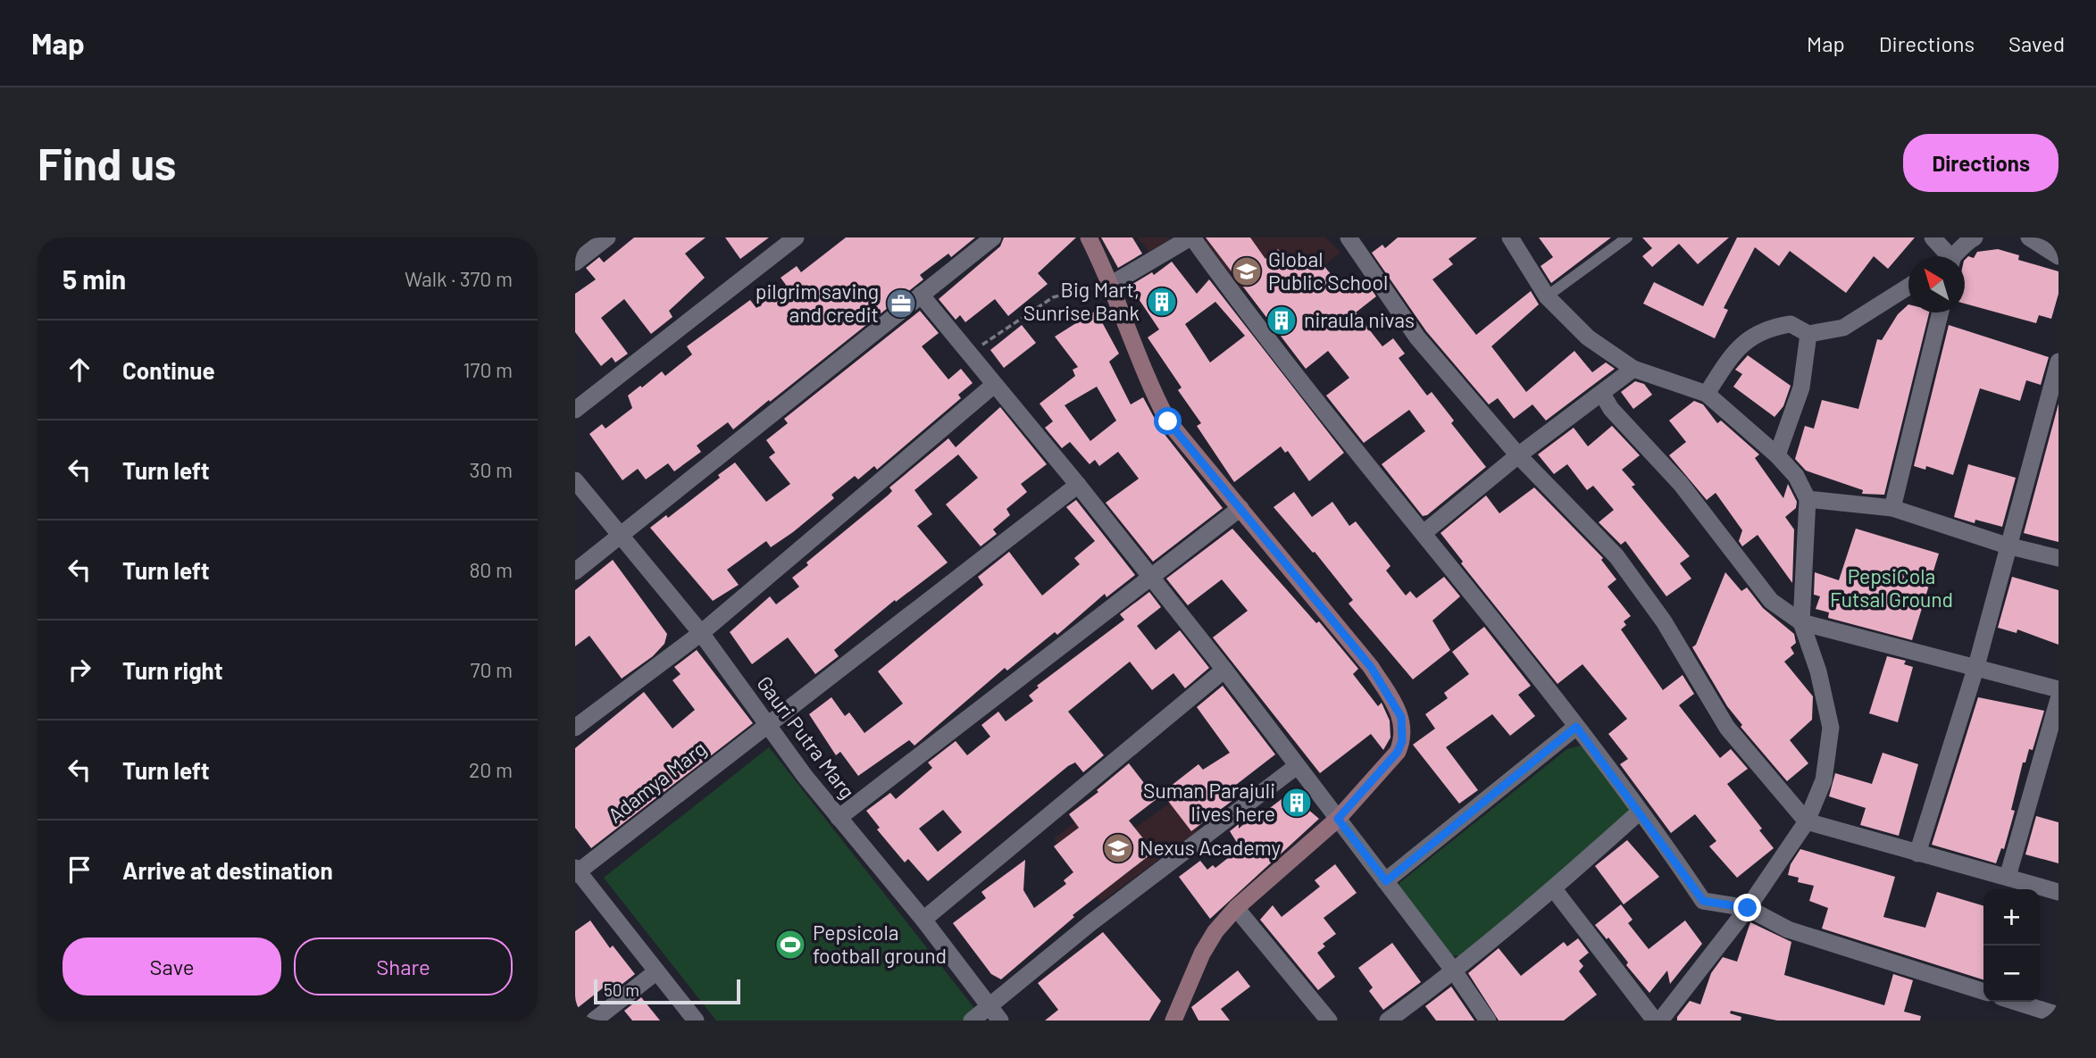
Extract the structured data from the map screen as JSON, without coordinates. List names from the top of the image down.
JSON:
{
  "streets": {
    "street": ["Gauri Putra Marg", "Adamya Marg"]
  },
  "crossings": [
    ["Gauri Putra Marg", "Adamya Marg"]
  ],
  "parks": ["PepsiCola Futsal Ground"],
  "places": {
    "school or university": ["Global Public School", "Nexus Academy"],
    "building": ["Big Mart, Sunrise Bank", "niraula nivas", "Suman Parajuli lives here"],
    "office": ["pilgrim saving and credit"],
    "sports": ["Pepsicola football ground"]
  },
  "scale_bar": "50 m",
  "north": "top left",
  "page": {
    "header": "Map",
    "nav": ["Map", "Directions", "Saved"],
    "buttons": [
      "Directions",
      ["Save", "Share"]
    ],
    "title": "Find us",
    "heading": ["5 min", "Walk · 370 m"],
    "list": [
      ["Continue", "170 m"],
      ["Turn left", "30 m"],
      ["Turn left", "80 m"],
      ["Turn right", "70 m"],
      ["Turn left", "20 m"],
      "Arrive at destination"
    ],
    "map_buttons": ["+", "−"],
    "scale": "50 m"
  }
}
